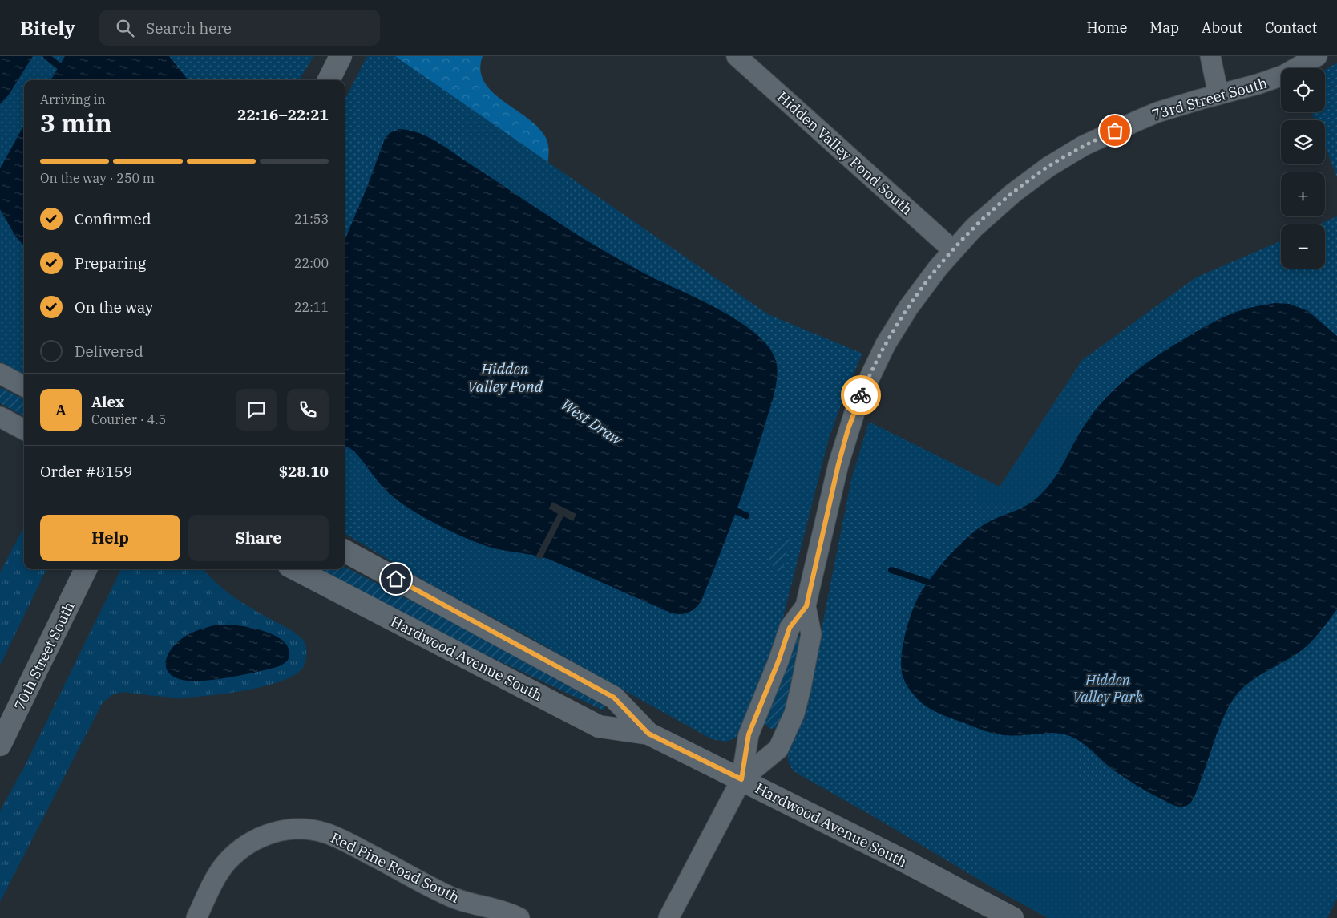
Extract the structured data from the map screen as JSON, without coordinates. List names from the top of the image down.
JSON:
{
  "streets": {
    "street": [
      "73rd Street South",
      "Hidden Valley Pond South",
      "70th Street South",
      "Hardwood Avenue South",
      "Red Pine Road South"
    ]
  },
  "crossings": [
    ["73rd Street South", "Hidden Valley Pond South"],
    ["73rd Street South", "Hardwood Avenue South"]
  ],
  "water": ["Hidden Valley Pond", "West Draw"],
  "parks": ["Hidden Valley Park"],
  "page": {
    "header": "Bitely",
    "search": "Search here",
    "nav": [
      "Home",
      "Map",
      "About",
      "Contact"
    ],
    "map_buttons": ["+", "−"],
    "heading": ["3 min", "Arriving in", "22:16–22:21"],
    "panel": [
      "Alex",
      "Courier · 4.5",
      "Order #8159",
      "$28.10"
    ],
    "bar": "On the way · 250 m",
    "list": [
      ["Confirmed", "21:53"],
      ["Preparing", "22:00"],
      ["On the way", "22:11"],
      "Delivered"
    ],
    "round": "A",
    "buttons": ["Help", "Share"]
  }
}
